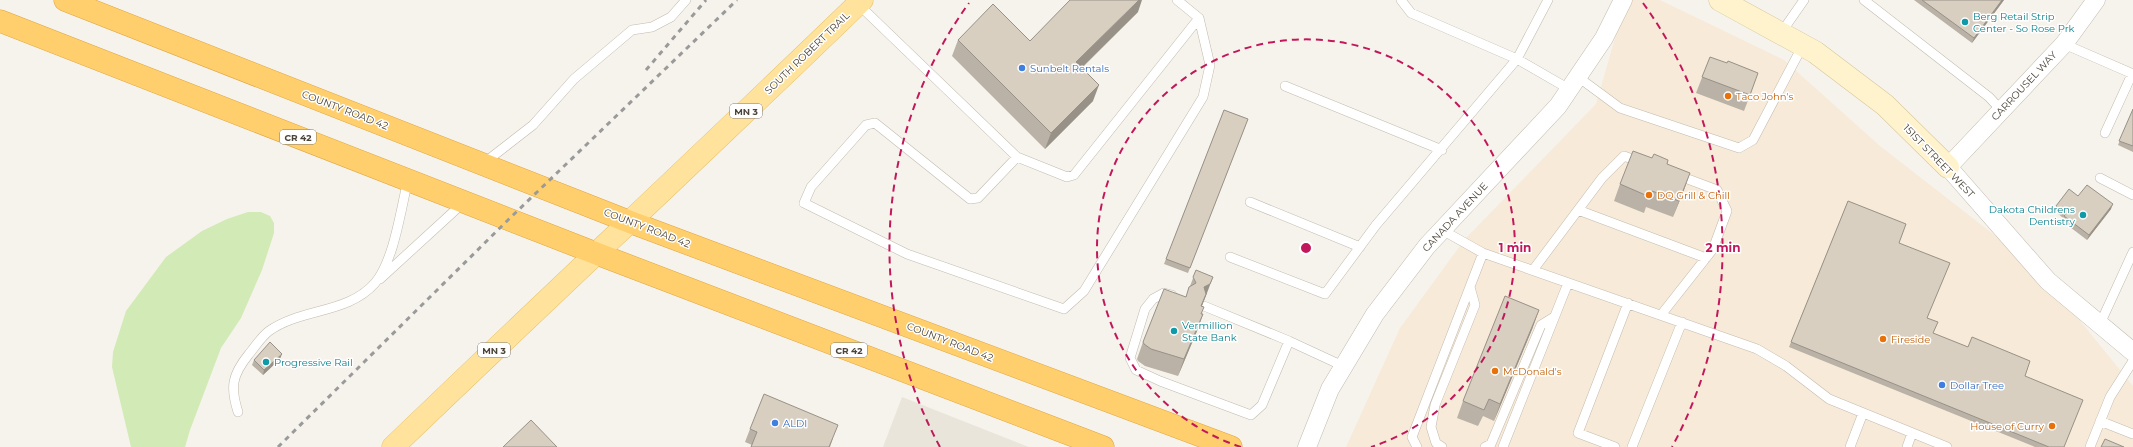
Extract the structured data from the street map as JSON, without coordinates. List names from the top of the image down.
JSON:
{
  "streets": {
    "highway": ["COUNTY ROAD 42", "CR 42"],
    "main road": ["SOUTH ROBERT TRAIL", "MN 3"],
    "street": ["CARROUSEL WAY", "151ST STREET WEST", "CANADA AVENUE"]
  },
  "crossings": [
    ["SOUTH ROBERT TRAIL", "COUNTY ROAD 42"],
    ["SOUTH ROBERT TRAIL", "MN 3"],
    ["CARROUSEL WAY", "151ST STREET WEST"],
    ["COUNTY ROAD 42", "MN 3"],
    ["MN 3", "CR 42"]
  ],
  "places": [
    "Berg Retail Strip Center - So Rose Prk",
    "Sunbelt Rentals",
    "Taco John's",
    "DQ Grill & Chill",
    "Dakota Childrens Dentistry",
    "Vermillion State Bank",
    "Fireside",
    "Progressive Rail",
    "McDonald's",
    "Dollar Tree",
    "ALDI",
    "House of Curry"
  ],
  "rings": ["1 min", "2 min"]
}
